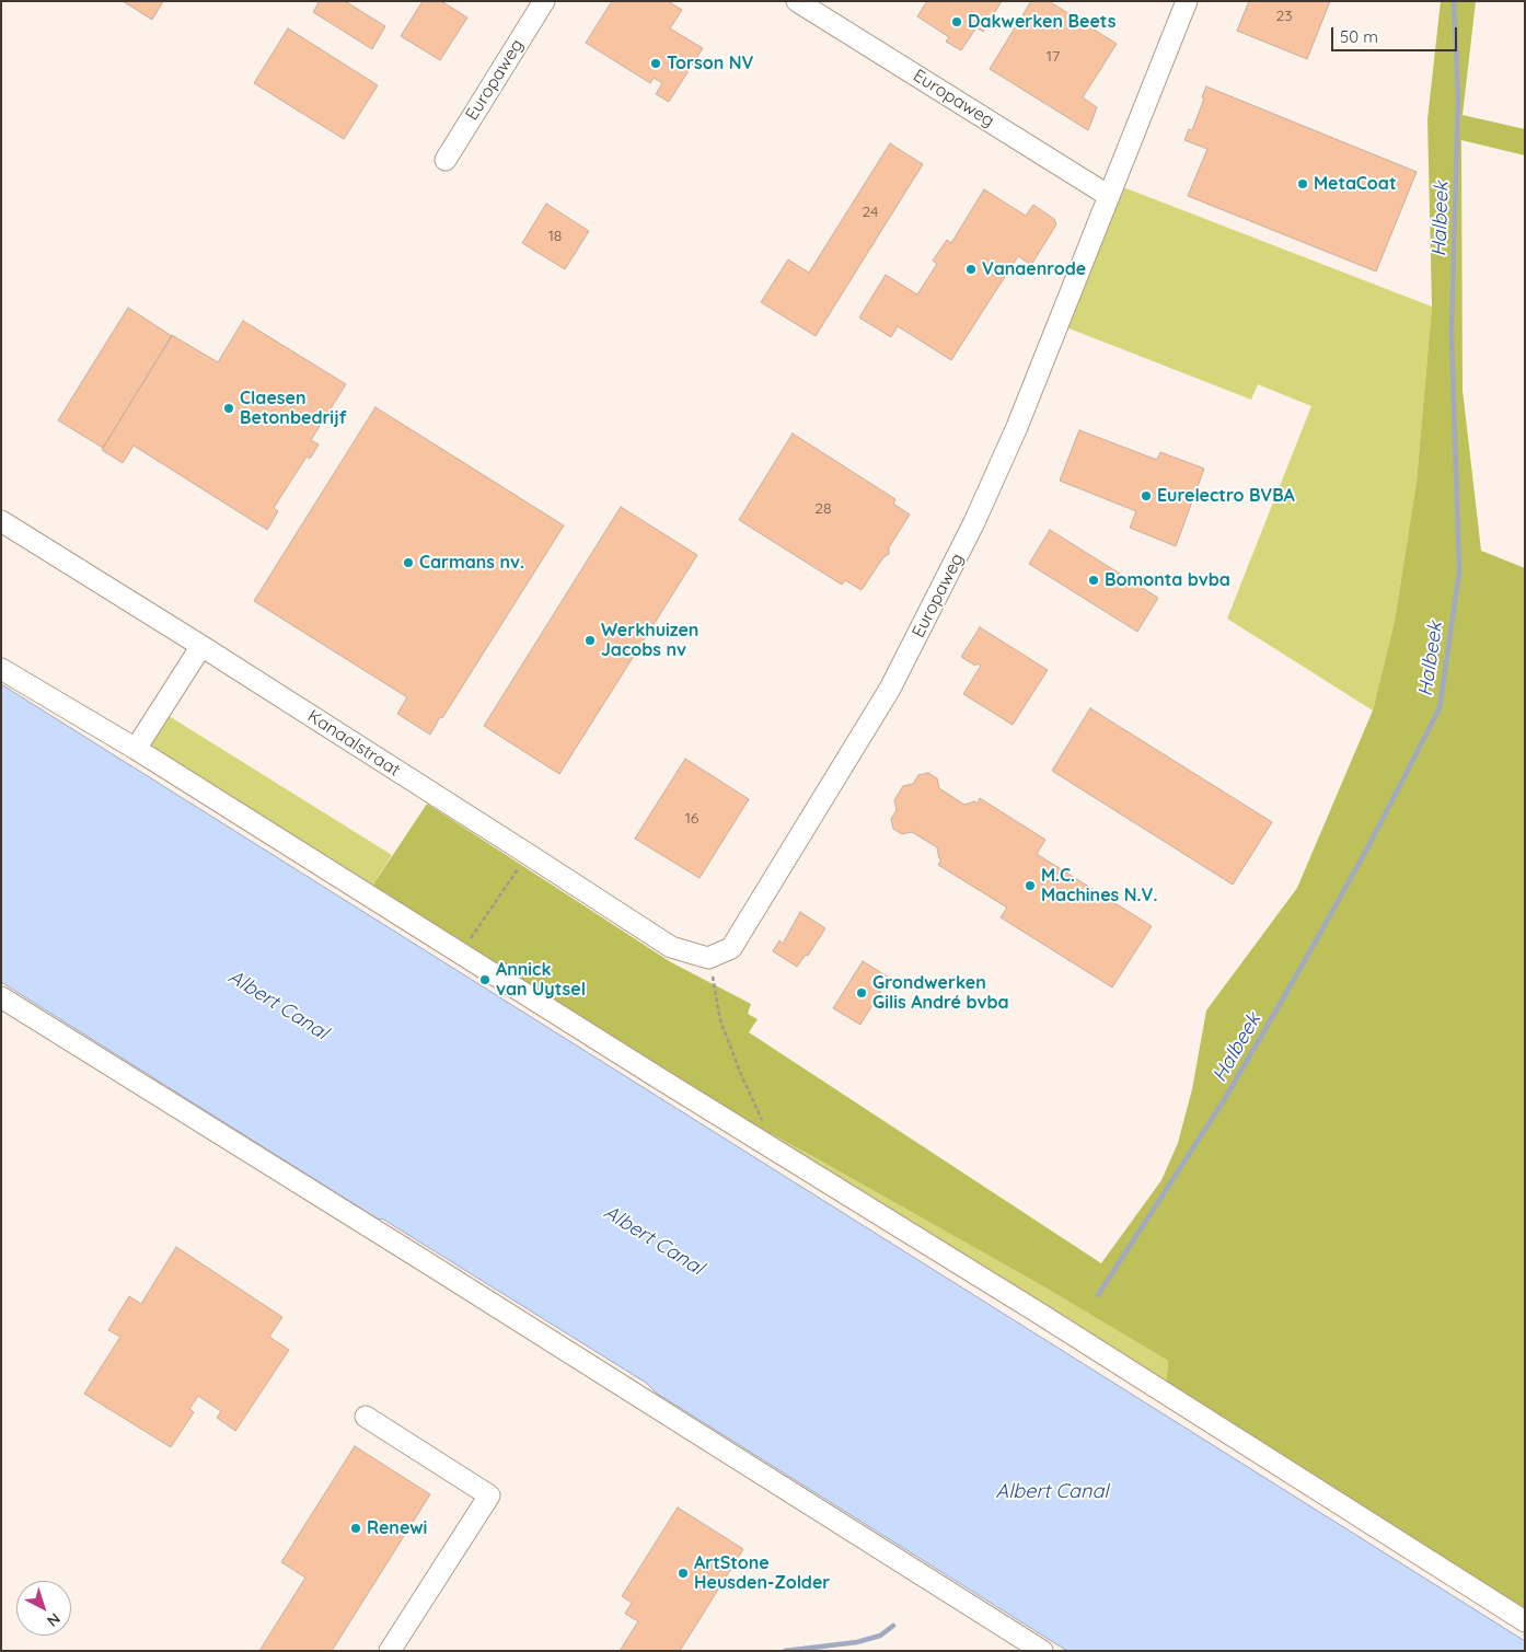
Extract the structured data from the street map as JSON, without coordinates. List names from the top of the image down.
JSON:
{
  "streets": {
    "street": ["Europaweg", "Kanaalstraat"]
  },
  "crossings": [
    ["Europaweg", "Kanaalstraat"]
  ],
  "water": ["Halbeek", "Albert Canal"],
  "places": [
    "Dakwerken Beets",
    "Torson NV",
    "MetaCoat",
    "Vanaenrode",
    "Claesen Betonbedrijf",
    "Eurelectro BVBA",
    "Carmans nv.",
    "Bomonta bvba",
    "Werkhuizen Jacobs nv",
    "M.C. Machines N.V.",
    "Annick van Uytsel",
    "Grondwerken Gilis André bvba",
    "Renewi",
    "ArtStone Heusden-Zolder"
  ],
  "house_numbers": [
    "23",
    "17",
    "24",
    "18",
    "28",
    "16"
  ],
  "scale_bar": "50 m",
  "north": "bottom right"
}
